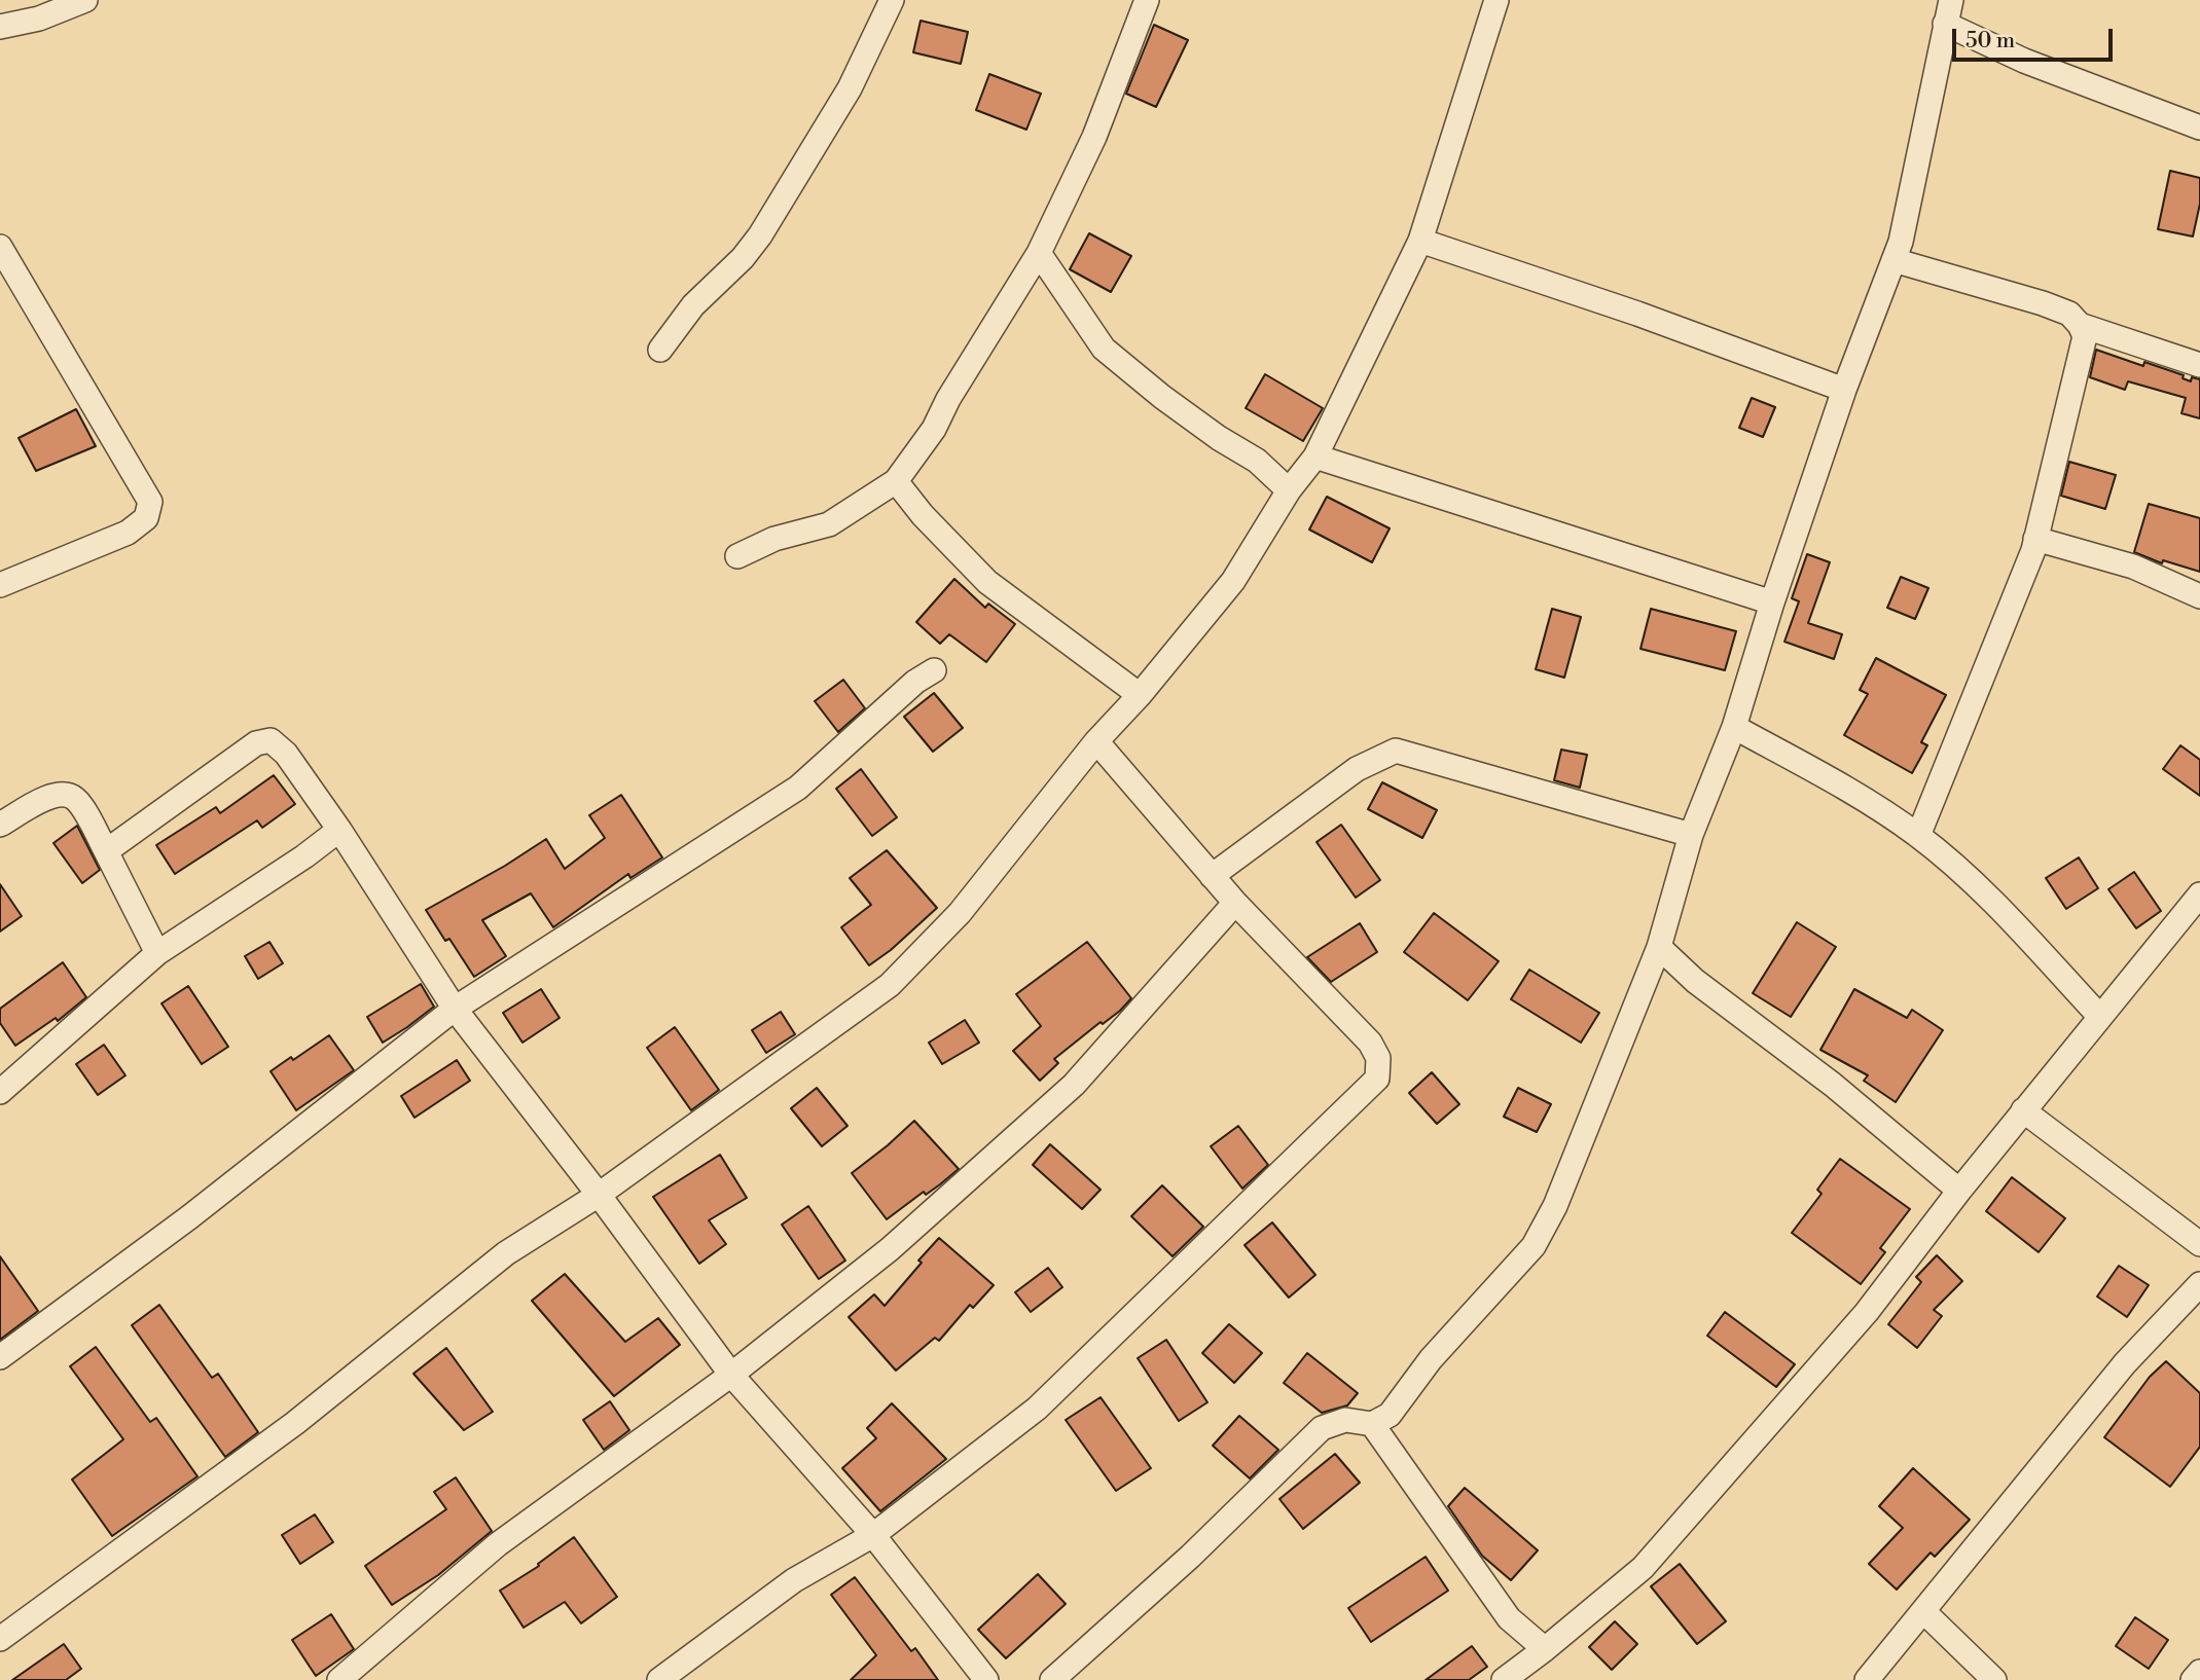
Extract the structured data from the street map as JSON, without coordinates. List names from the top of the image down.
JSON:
{
  "scale_bar": "50 m"
}
